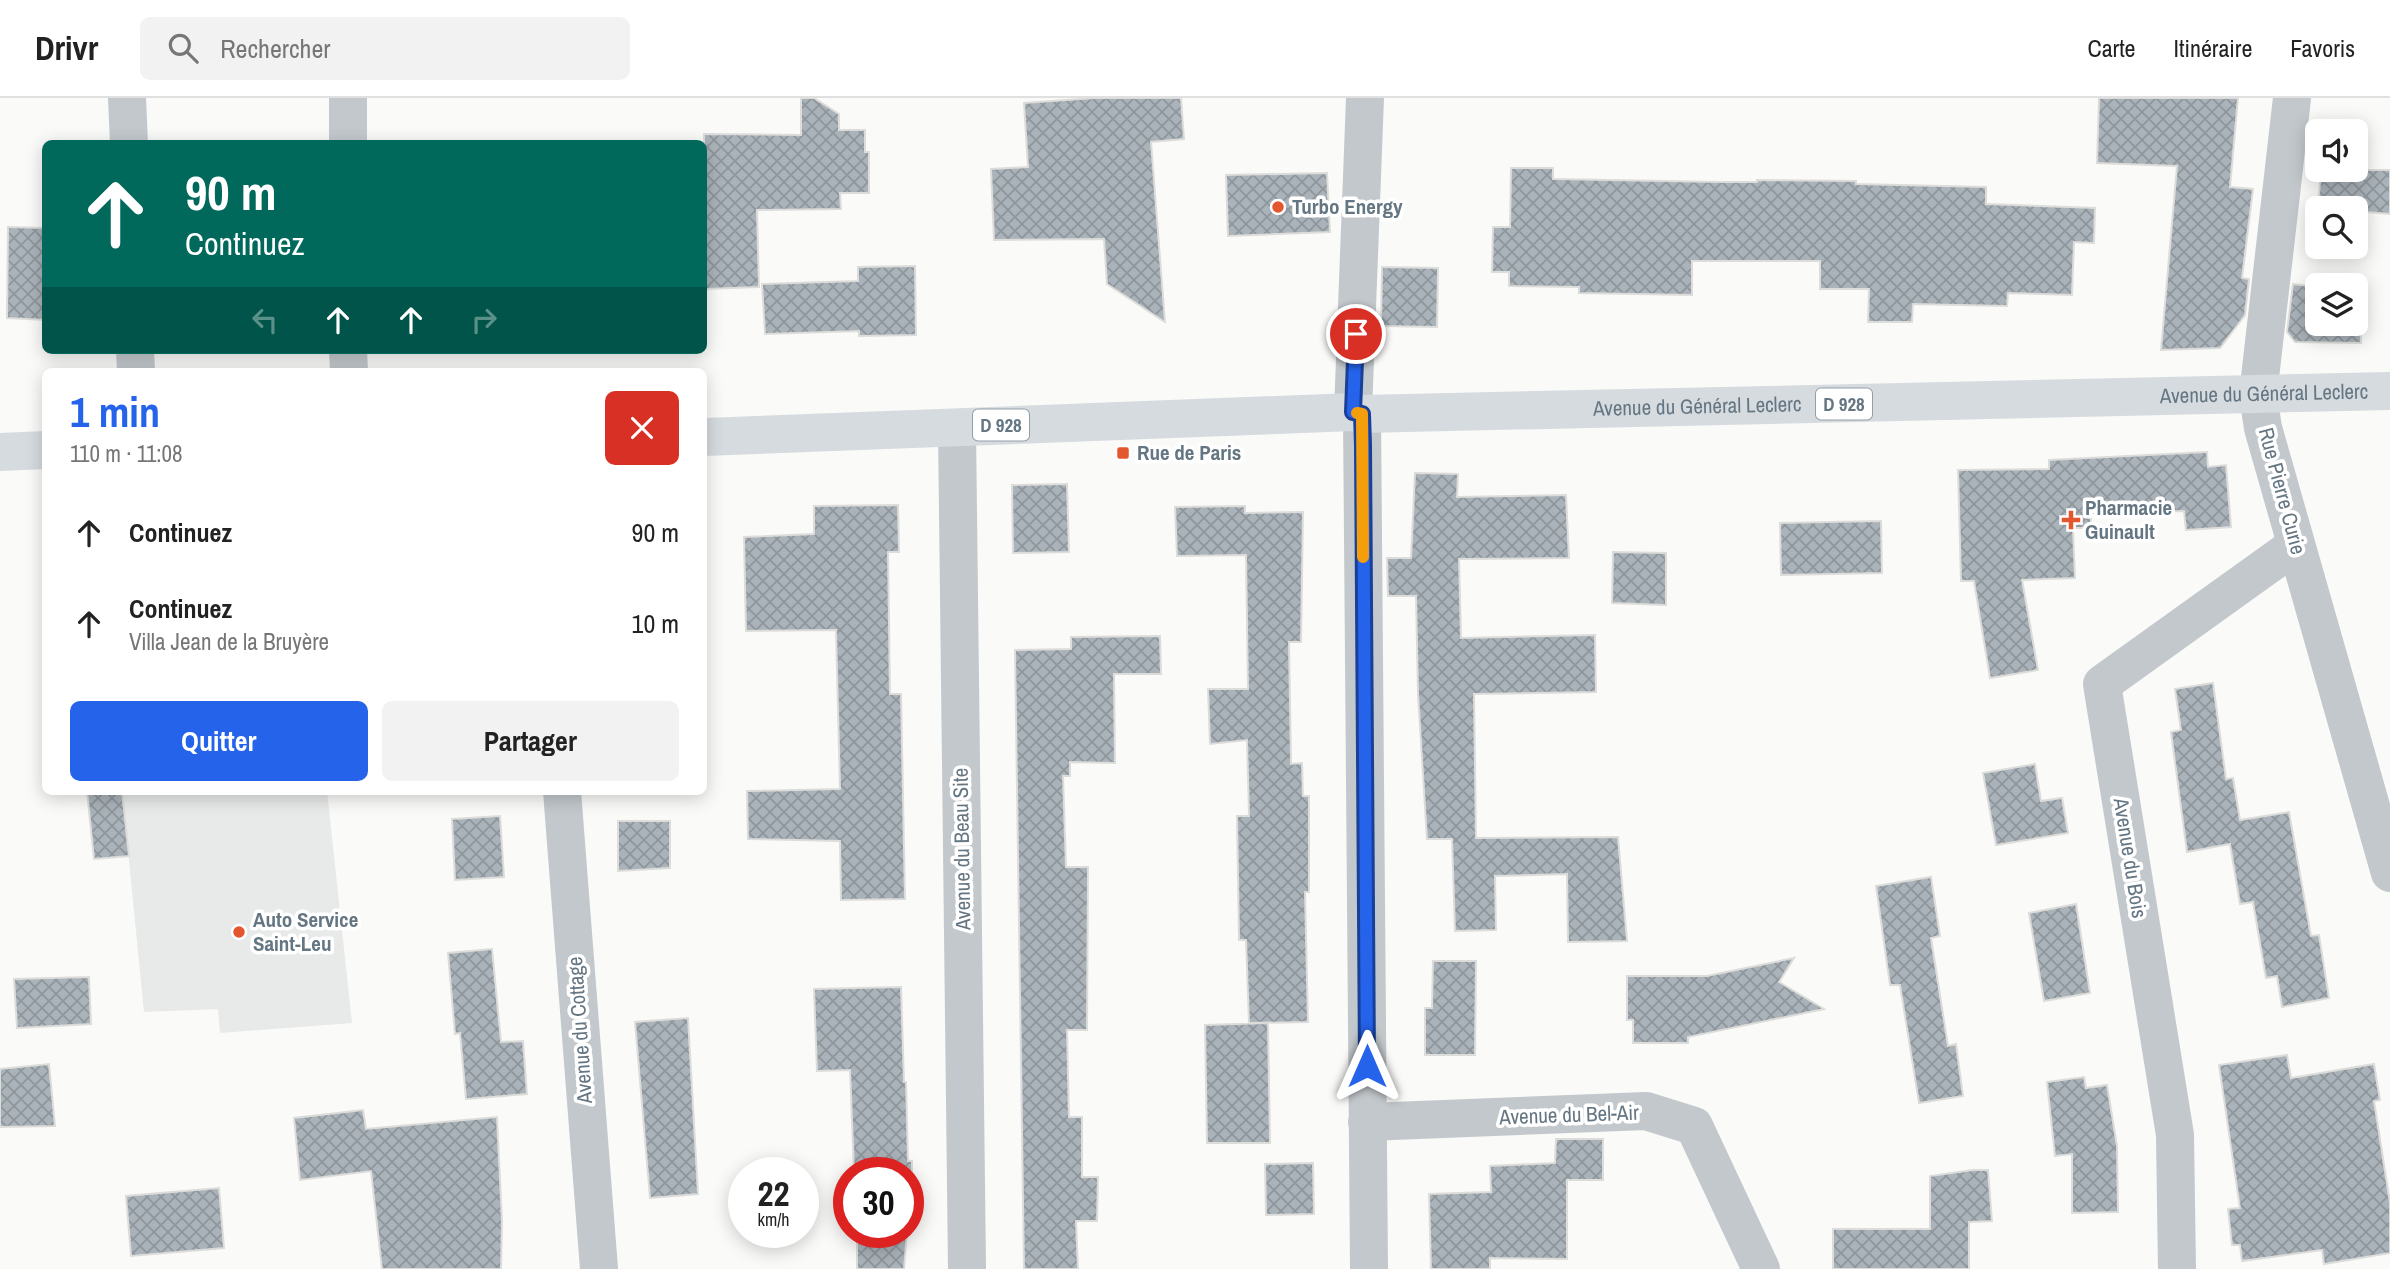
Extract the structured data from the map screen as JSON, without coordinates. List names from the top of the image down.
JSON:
{
  "streets": {
    "main road": ["Avenue du Général Leclerc", "D 928"],
    "street": [
      "Rue Pierre Curie",
      "Avenue du Beau Site",
      "Avenue du Bois",
      "Avenue du Cottage",
      "Avenue du Bel-Air"
    ]
  },
  "crossings": [
    ["Avenue du Général Leclerc", "D 928"],
    ["Avenue du Général Leclerc", "Rue Pierre Curie"],
    ["Avenue du Général Leclerc", "Avenue du Beau Site"],
    ["D 928", "Avenue du Beau Site"],
    ["Rue Pierre Curie", "Avenue du Bois"]
  ],
  "places": {
    "other": ["Turbo Energy", "Auto Service Saint-Leu"],
    "transit": ["Rue de Paris"],
    "health": ["Pharmacie Guinault"]
  },
  "page": {
    "header": "Drivr",
    "search": "Rechercher",
    "nav": ["Carte", "Itinéraire", "Favoris"],
    "turn": ["90 m", "Continuez"],
    "heading": ["1 min", "110 m · 11:08"],
    "list": [
      {
        "name": "Continuez",
        "value": "90 m"
      },
      {
        "name": "Continuez",
        "note": "Villa Jean de la Bruyère",
        "value": "10 m"
      }
    ],
    "buttons": ["Quitter", "Partager"],
    "speed": "22 km/h",
    "limit": "30"
  }
}
